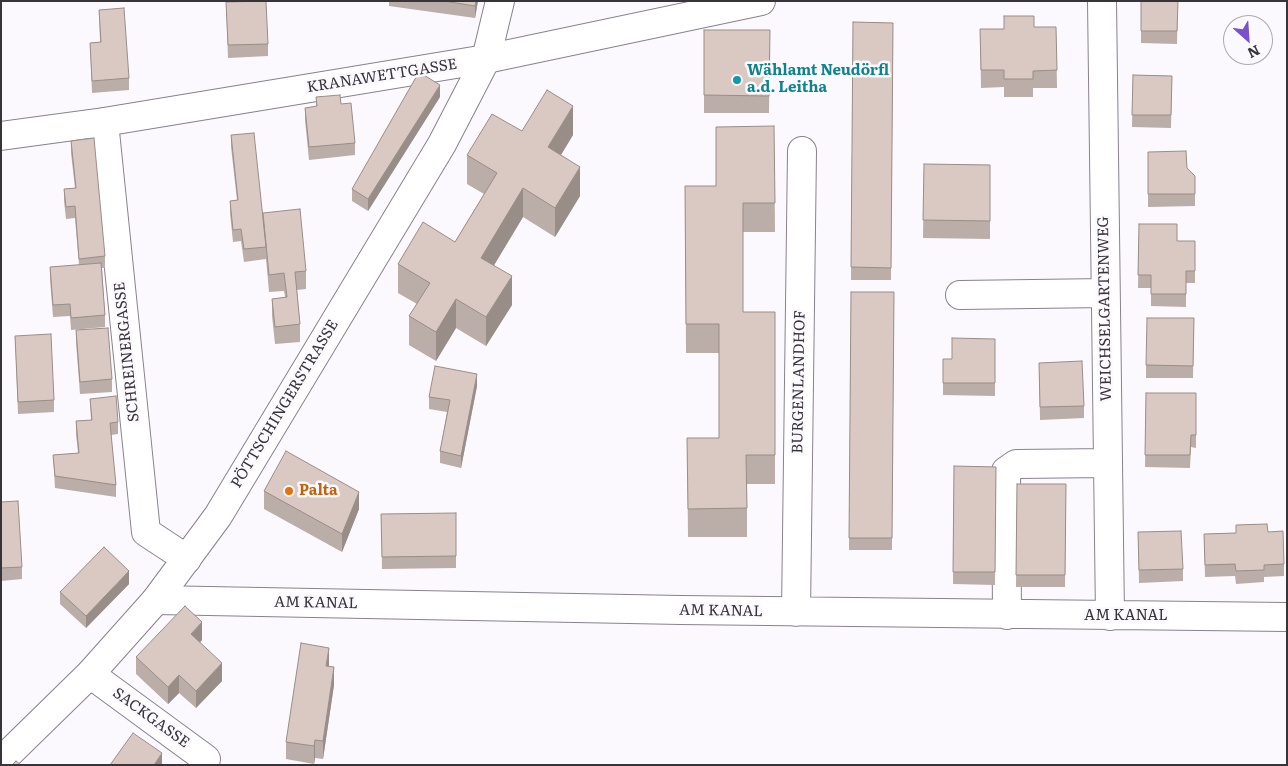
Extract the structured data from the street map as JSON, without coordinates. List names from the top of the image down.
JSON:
{
  "streets": {
    "street": [
      "KRANAWETTGASSE",
      "WEICHSELGARTENWEG",
      "SCHREINERGASSE",
      "BURGENLANDHOF",
      "PÖTTSCHINGERSTRASSE",
      "AM KANAL",
      "SACKGASSE"
    ]
  },
  "crossings": [
    ["KRANAWETTGASSE", "SCHREINERGASSE"],
    ["KRANAWETTGASSE", "PÖTTSCHINGERSTRASSE"],
    ["WEICHSELGARTENWEG", "AM KANAL"],
    ["SCHREINERGASSE", "PÖTTSCHINGERSTRASSE"],
    ["BURGENLANDHOF", "AM KANAL"],
    ["PÖTTSCHINGERSTRASSE", "AM KANAL"],
    ["PÖTTSCHINGERSTRASSE", "SACKGASSE"]
  ],
  "places": ["Wählamt Neudörfl a.d. Leitha", "Palta"],
  "north": "bottom right"
}
